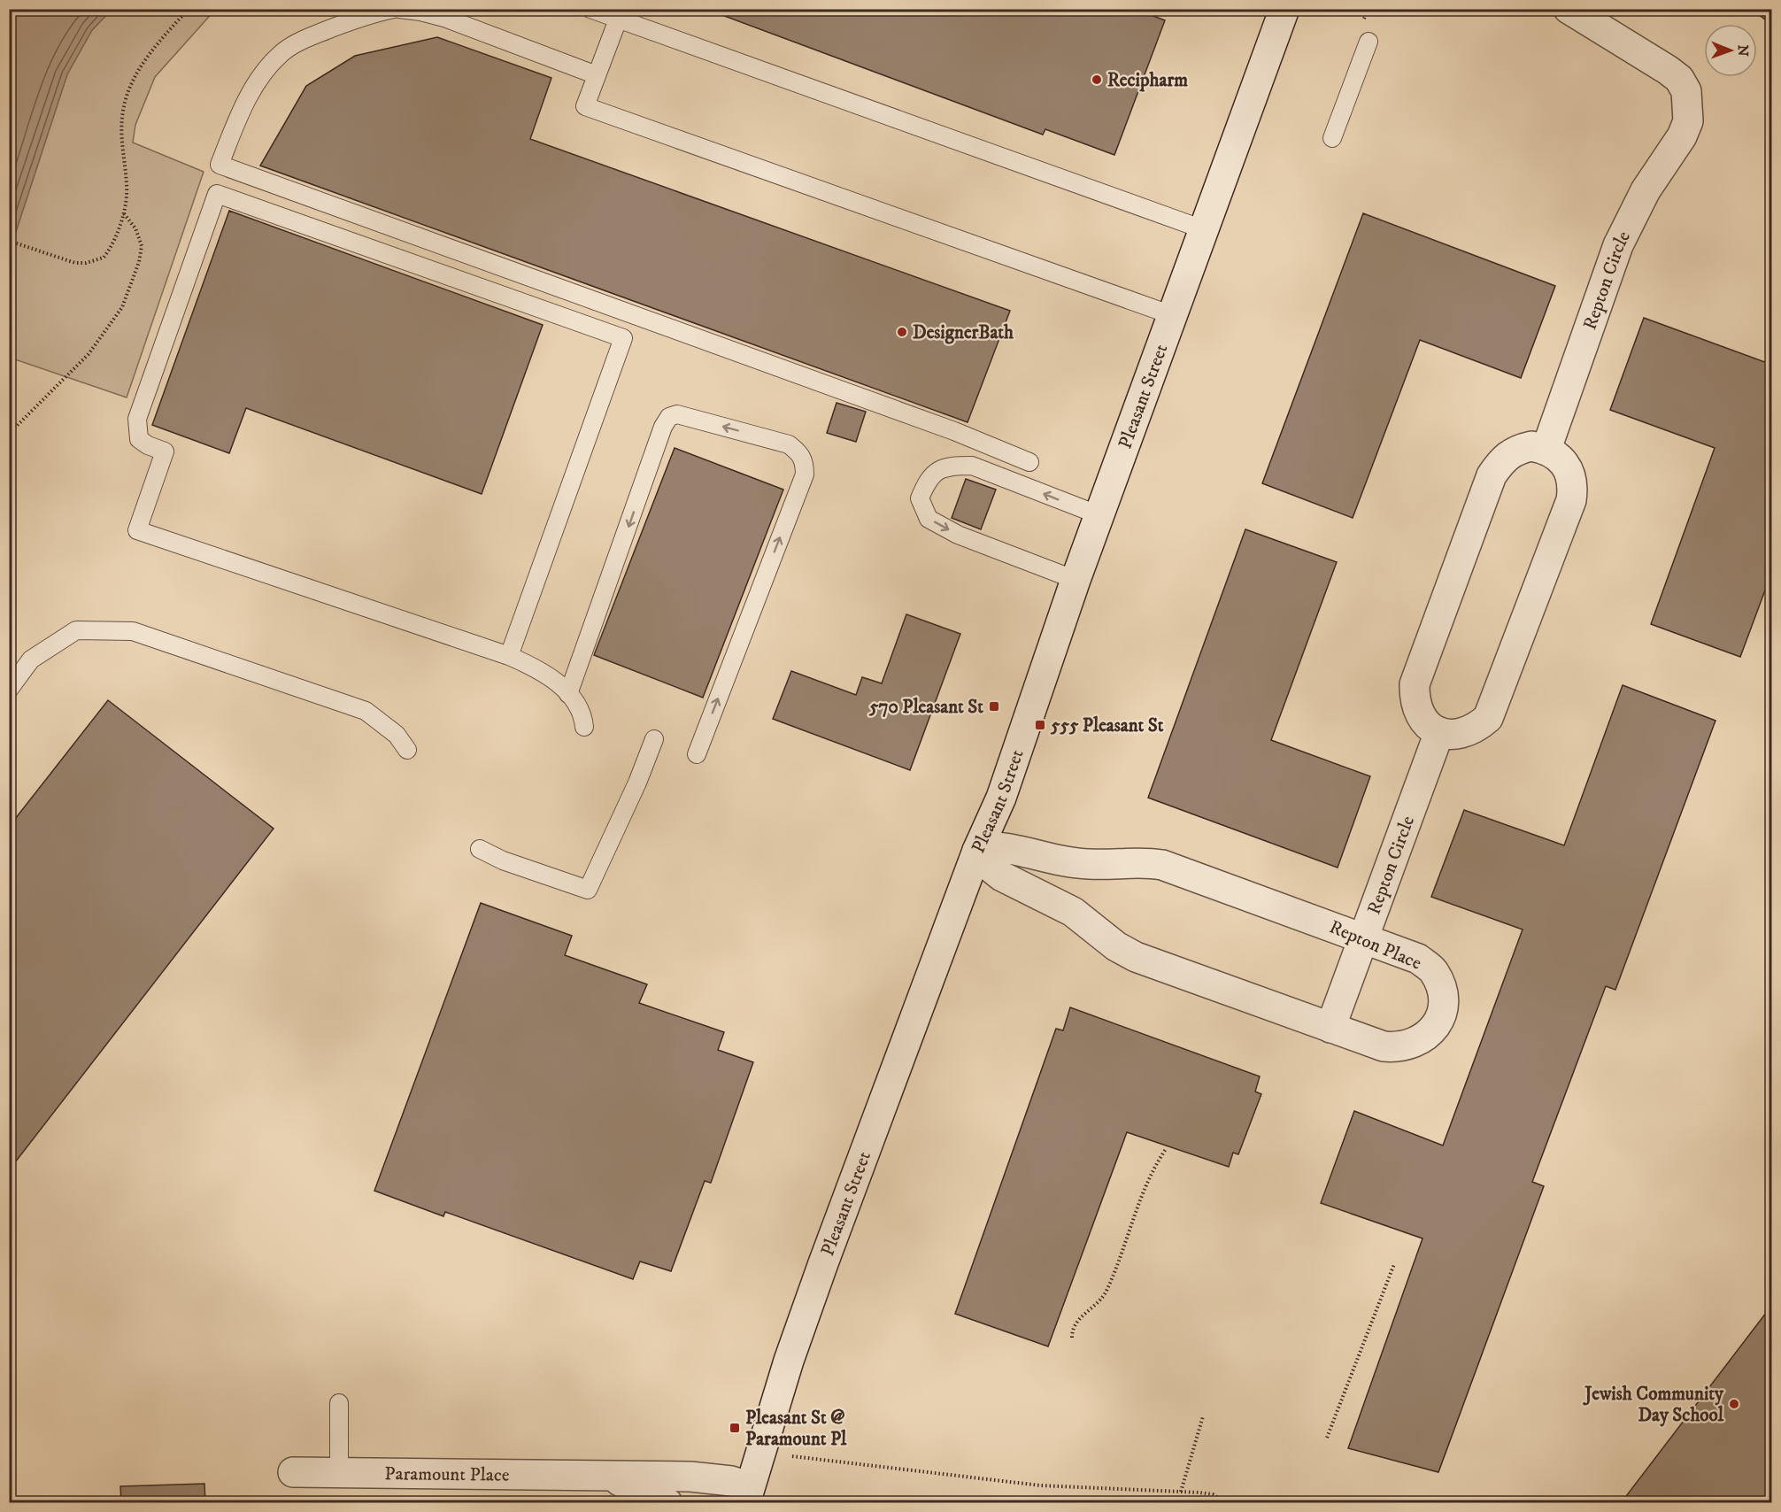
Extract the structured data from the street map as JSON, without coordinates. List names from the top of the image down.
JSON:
{
  "streets": {
    "street": [
      "Repton Circle",
      "Pleasant Street",
      "Repton Place",
      "Paramount Place"
    ]
  },
  "crossings": [
    ["Repton Circle", "Repton Place"],
    ["Pleasant Street", "Repton Place"],
    ["Pleasant Street", "Paramount Place"]
  ],
  "places": {
    "other": ["Recipharm", "DesignerBath", "Jewish Community Day School"],
    "transit": ["570 Pleasant St", "555 Pleasant St", "Pleasant St @ Paramount Pl"]
  },
  "north": "right"
}
